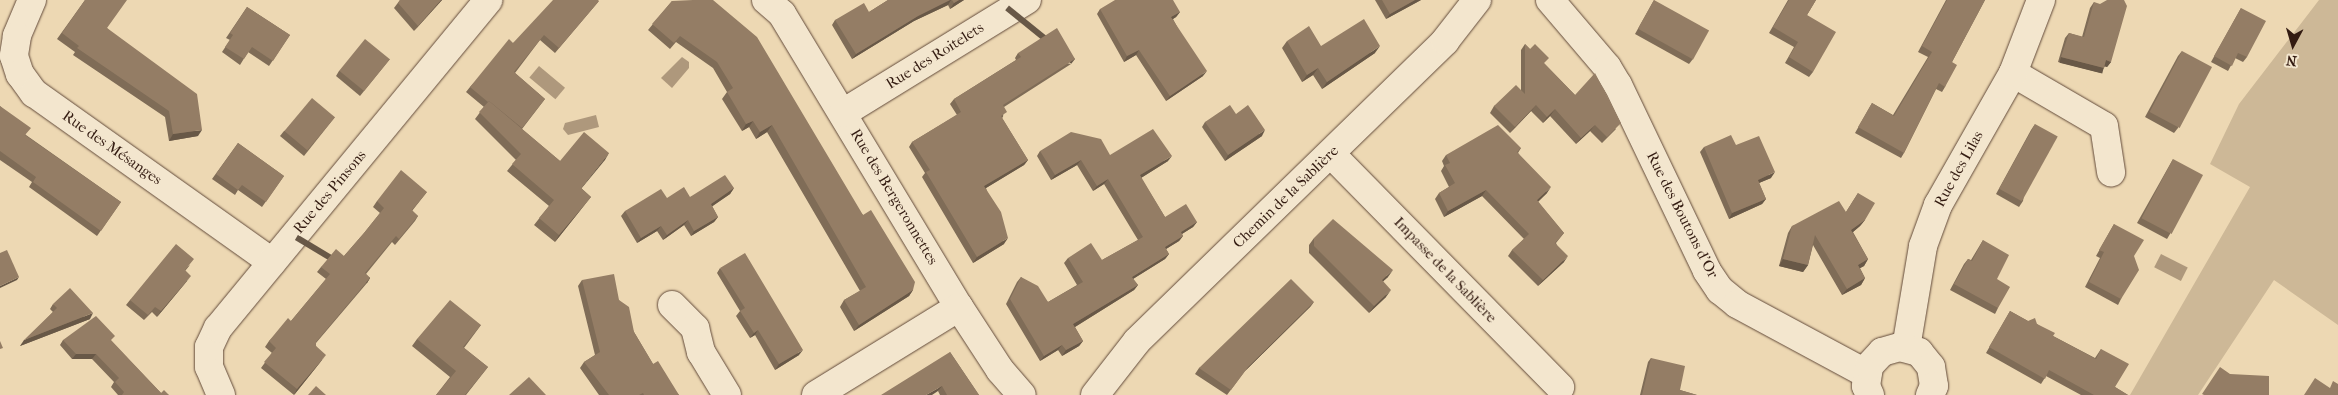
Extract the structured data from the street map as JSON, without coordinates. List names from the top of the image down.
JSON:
{
  "streets": {
    "street": [
      "Rue des Roitelets",
      "Rue des Mésanges",
      "Rue des Lilas",
      "Rue des Pinsons",
      "Rue des Bergeronnettes",
      "Chemin de la Sablière",
      "Rue des Boutons d'Or",
      "Impasse de la Sablière"
    ]
  },
  "crossings": [
    ["Rue des Roitelets", "Rue des Bergeronnettes"],
    ["Rue des Mésanges", "Rue des Pinsons"],
    ["Chemin de la Sablière", "Impasse de la Sablière"]
  ],
  "north": "bottom"
}
